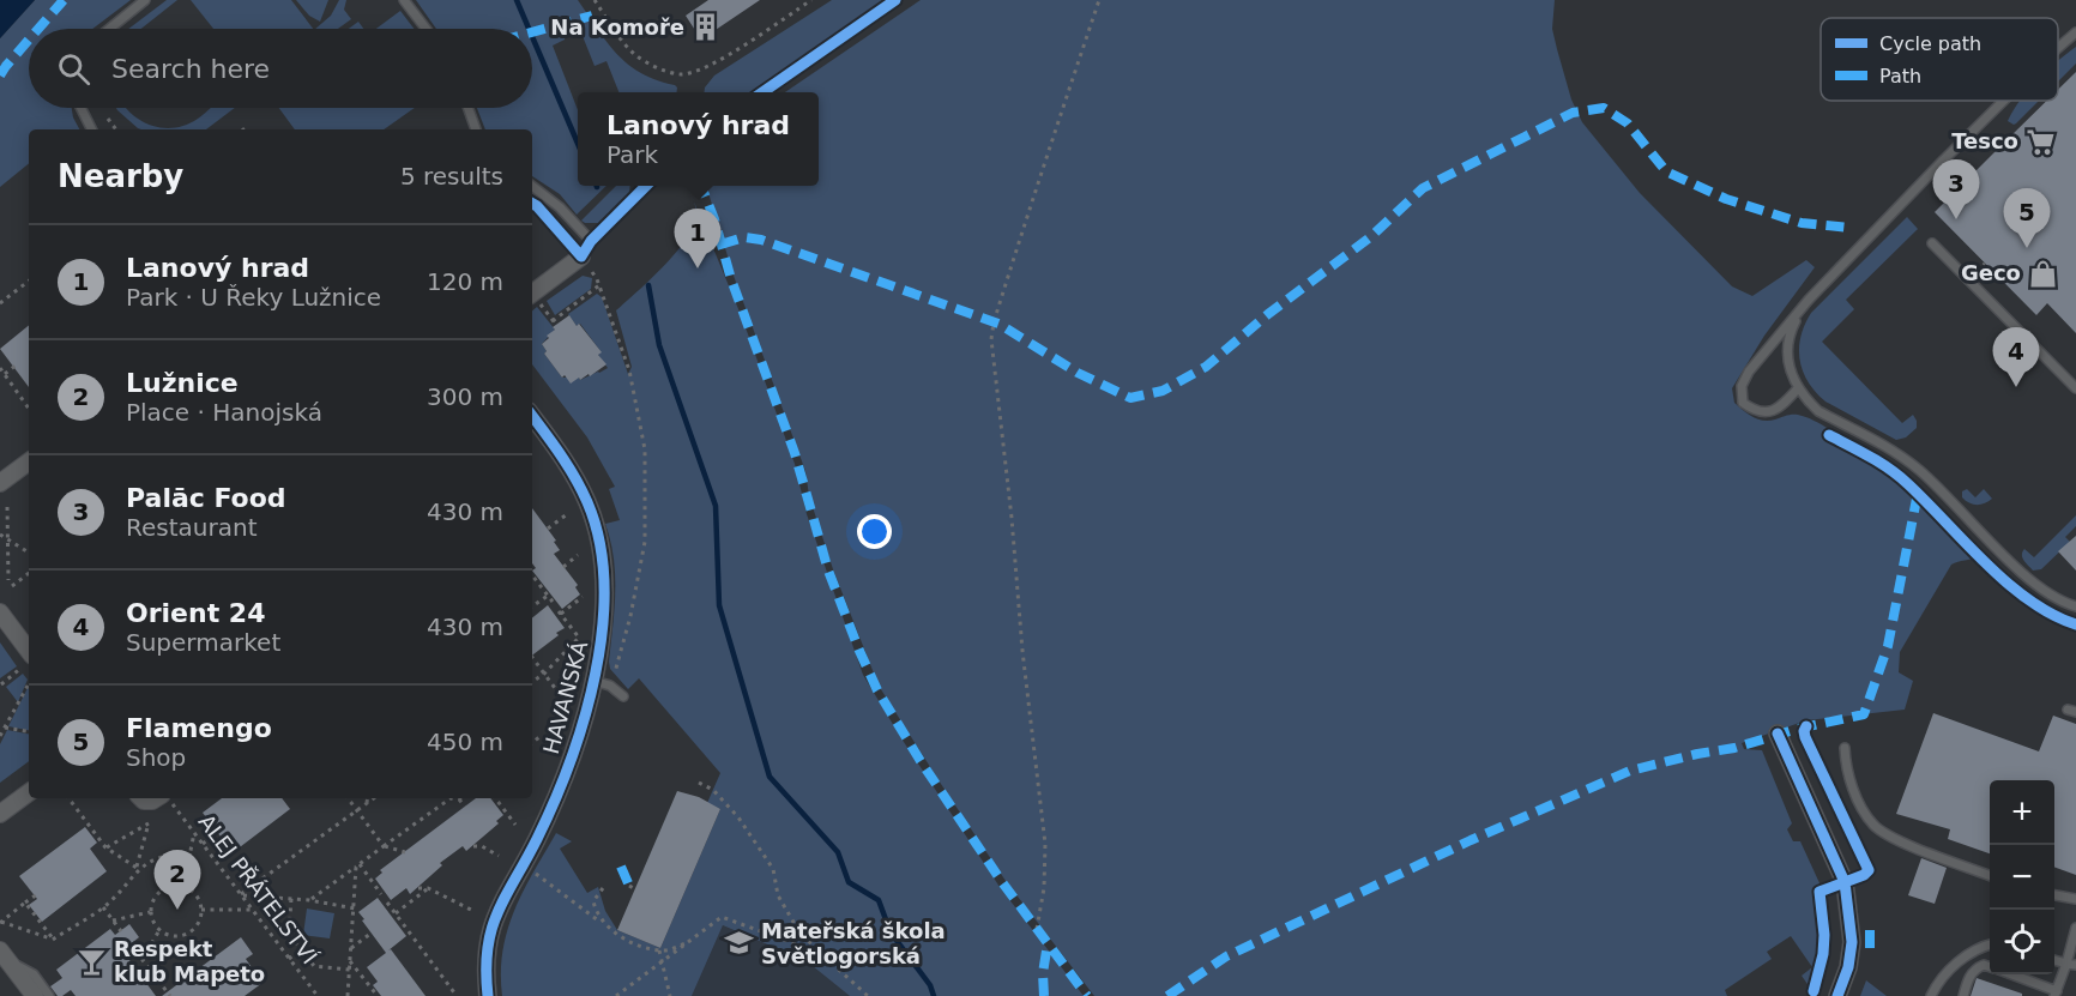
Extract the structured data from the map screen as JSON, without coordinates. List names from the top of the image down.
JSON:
{
  "streets": {
    "street": ["HAVANSKÁ"],
    "path": ["ALEJ PŘÁTELSTVÍ"]
  },
  "places": {
    "building": ["Na Komoře"],
    "supermarket": ["Tesco"],
    "shop": ["Geco"],
    "school or university": ["Mateřská škola Světlogorská"],
    "bar": ["Respekt klub Mapeto"]
  },
  "legend": ["Cycle path", "Path"],
  "page": {
    "search": "Search here",
    "popup": ["Lanový hrad", "Park"],
    "heading": ["Nearby", "5 results"],
    "pins": [
      "3",
      "5",
      "1",
      "4",
      "2"
    ],
    "list": [
      {
        "mark": "1",
        "name": "Lanový hrad",
        "note": "Park · U Řeky Lužnice",
        "value": "120 m"
      },
      {
        "mark": "2",
        "name": "Lužnice",
        "note": "Place · Hanojská",
        "value": "300 m"
      },
      {
        "mark": "3",
        "name": "Palāc Food",
        "note": "Restaurant",
        "value": "430 m"
      },
      {
        "mark": "4",
        "name": "Orient 24",
        "note": "Supermarket",
        "value": "430 m"
      },
      {
        "mark": "5",
        "name": "Flamengo",
        "note": "Shop",
        "value": "450 m"
      }
    ],
    "map_buttons": ["+", "−"]
  }
}
